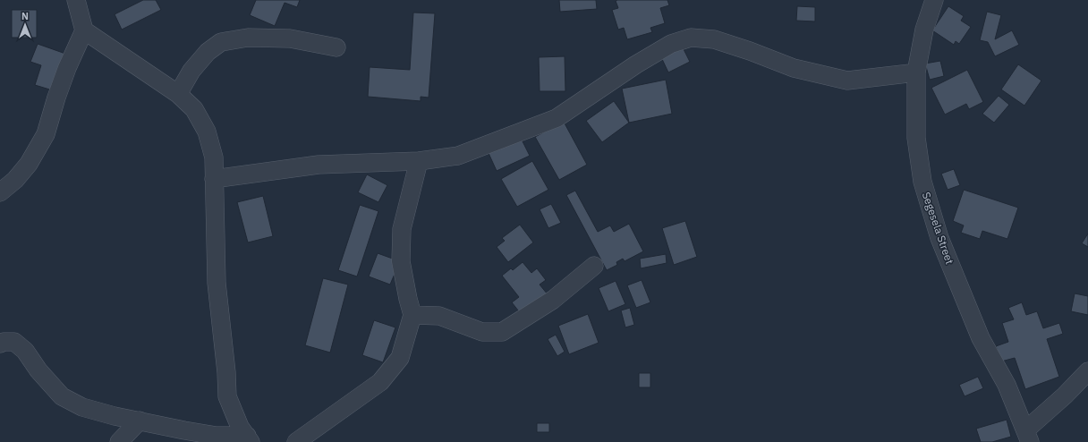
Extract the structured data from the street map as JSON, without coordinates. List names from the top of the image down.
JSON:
{
  "streets": {
    "street": ["Segesela Street"]
  },
  "north": "top"
}
